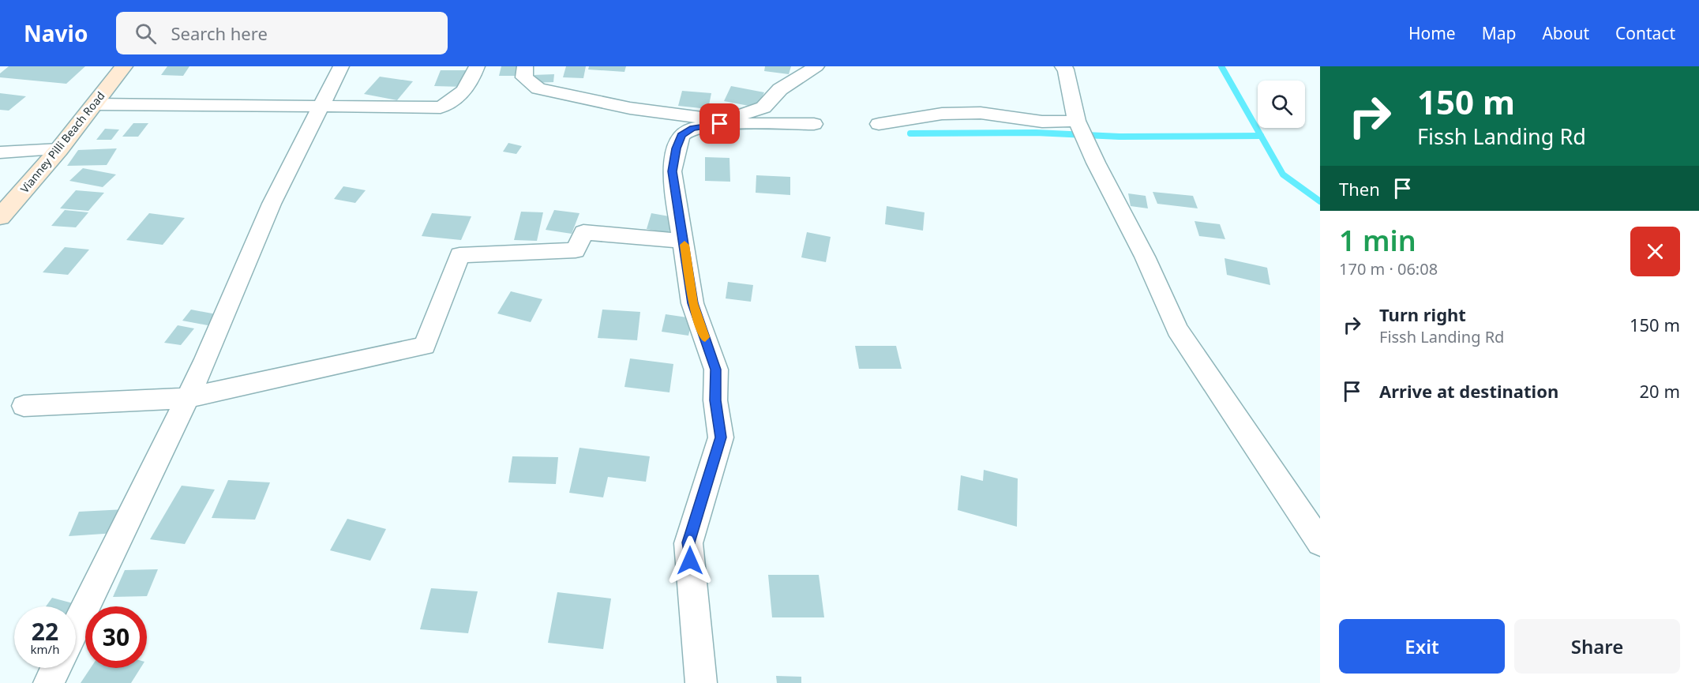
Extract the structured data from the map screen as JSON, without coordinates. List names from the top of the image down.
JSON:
{
  "streets": {
    "street": ["Vianney Pilli Beach Road"]
  },
  "page": {
    "header": "Navio",
    "search": "Search here",
    "nav": [
      "Home",
      "Map",
      "About",
      "Contact"
    ],
    "turn": ["150 m", "Fissh Landing Rd"],
    "then": "Then",
    "heading": ["1 min", "170 m · 06:08"],
    "list": [
      {
        "name": "Turn right",
        "note": "Fissh Landing Rd",
        "value": "150 m"
      },
      {
        "name": "Arrive at destination",
        "value": "20 m"
      }
    ],
    "speed": "22 km/h",
    "limit": "30",
    "buttons": ["Exit", "Share"]
  }
}
